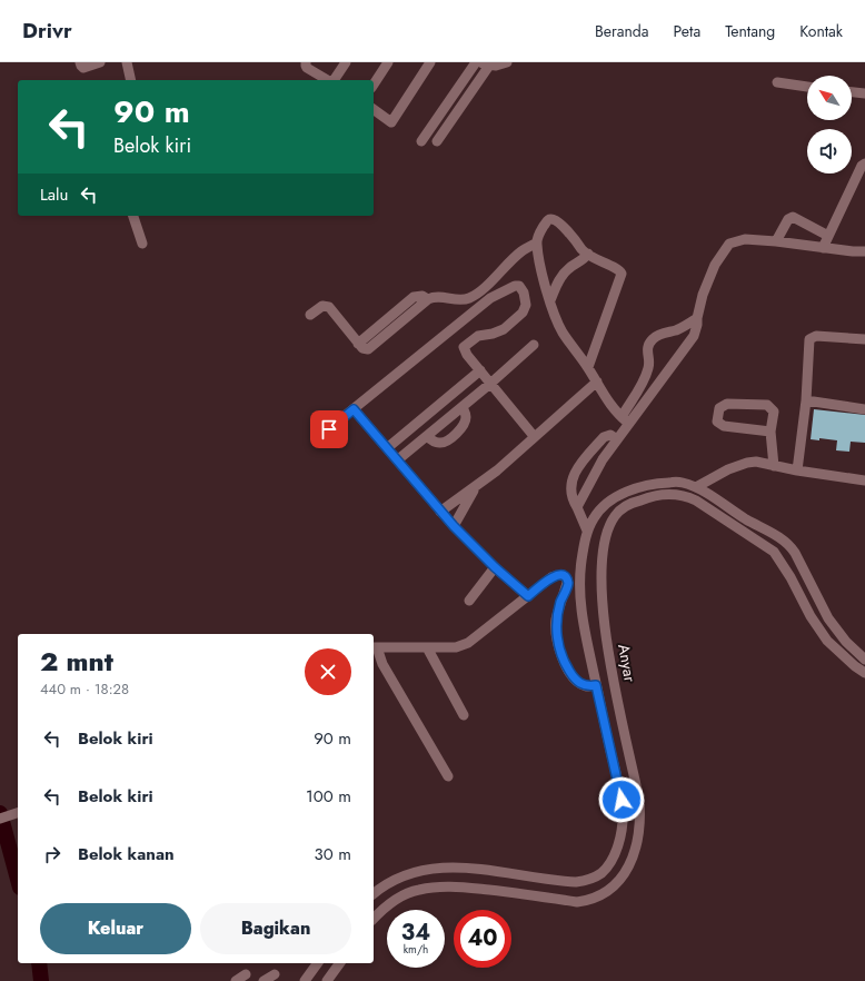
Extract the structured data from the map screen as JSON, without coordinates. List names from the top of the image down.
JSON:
{
  "streets": {
    "street": ["Anyar"]
  },
  "north": "top left",
  "page": {
    "header": "Drivr",
    "nav": [
      "Beranda",
      "Peta",
      "Tentang",
      "Kontak"
    ],
    "turn": ["90 m", "Belok kiri"],
    "then": "Lalu",
    "heading": ["2 mnt", "440 m · 18:28"],
    "list": [
      {
        "name": "Belok kiri",
        "value": "90 m"
      },
      {
        "name": "Belok kiri",
        "value": "100 m"
      },
      {
        "name": "Belok kanan",
        "value": "30 m"
      }
    ],
    "buttons": ["Keluar", "Bagikan"],
    "speed": "34 km/h",
    "limit": "40"
  }
}
